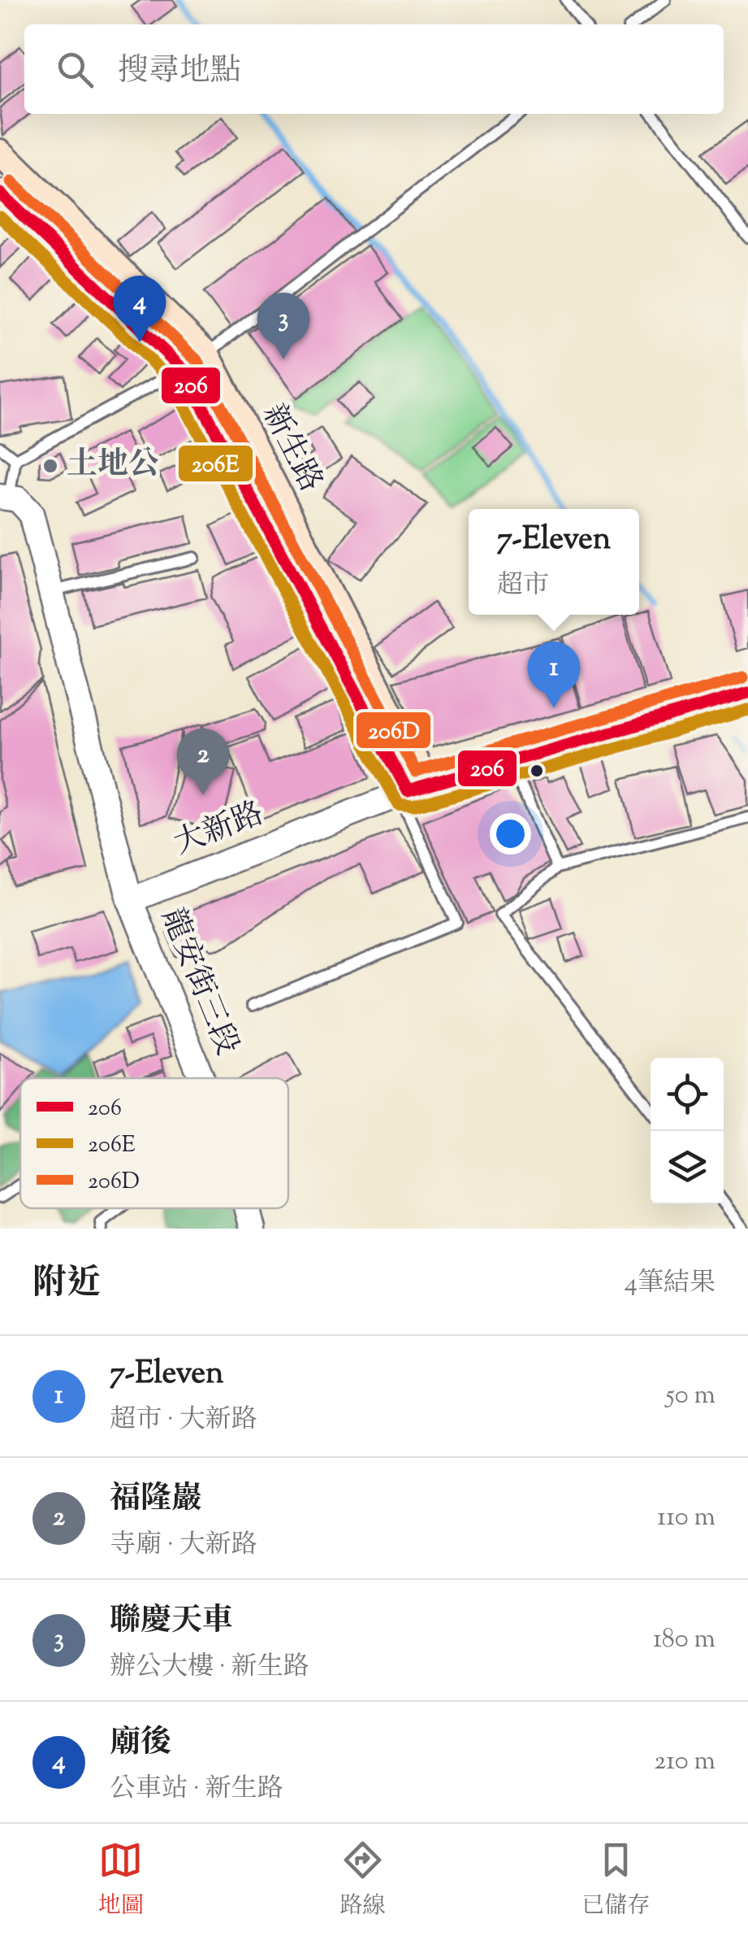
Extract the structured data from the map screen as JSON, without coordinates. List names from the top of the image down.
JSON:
{
  "streets": {
    "main road": ["新生路", "大新路"],
    "street": ["龍安街三段"]
  },
  "crossings": [
    ["新生路", "大新路"],
    ["大新路", "龍安街三段"]
  ],
  "places": ["土地公"],
  "lines": ["transit line 206D", "transit line 206", "transit line 206E"],
  "legend": ["206", "206E", "206D"],
  "page": {
    "search": "搜尋地點",
    "pins": [
      "4",
      "3",
      "1",
      "2"
    ],
    "popup": ["7-Eleven", "超市"],
    "heading": ["附近", "4筆結果"],
    "list": [
      {
        "mark": "1",
        "name": "7-Eleven",
        "note": "超市 · 大新路",
        "value": "50 m"
      },
      {
        "mark": "2",
        "name": "福隆巖",
        "note": "寺廟 · 大新路",
        "value": "110 m"
      },
      {
        "mark": "3",
        "name": "聯慶天車",
        "note": "辦公大樓 · 新生路",
        "value": "180 m"
      },
      {
        "mark": "4",
        "name": "廟後",
        "note": "公車站 · 新生路",
        "value": "210 m"
      }
    ],
    "nav": ["地圖", "路線", "已儲存"]
  }
}
